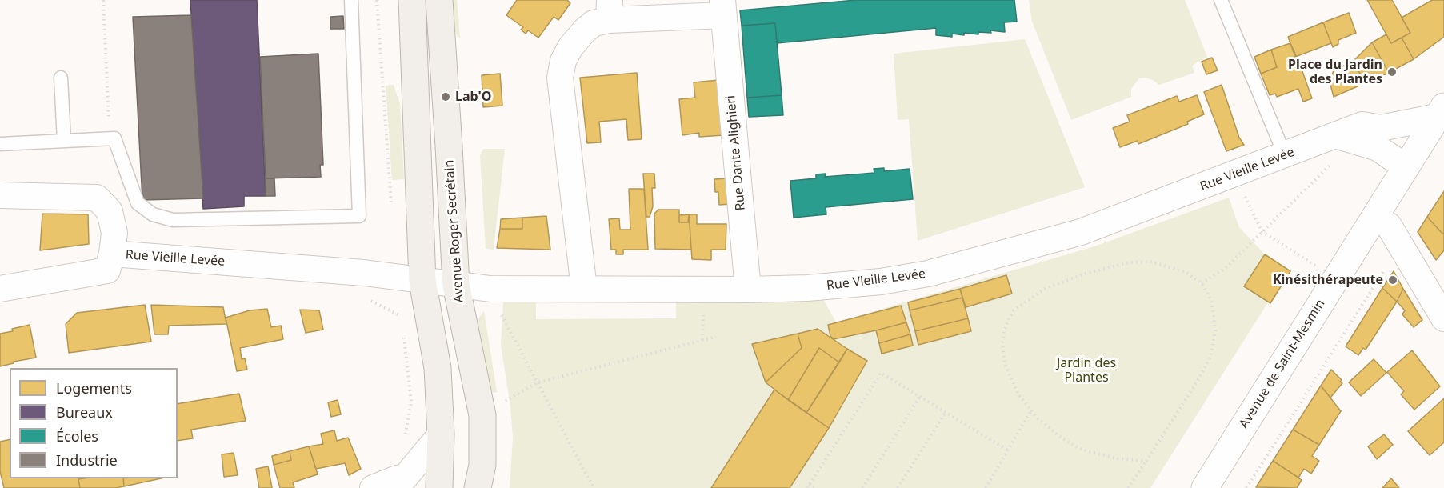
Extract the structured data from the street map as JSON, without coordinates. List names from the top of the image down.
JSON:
{
  "streets": {
    "main road": ["Avenue Roger Secrétain"],
    "street": ["Rue Dante Alighieri", "Rue Vieille Levée", "Avenue de Saint-Mesmin"]
  },
  "crossings": [
    ["Rue Dante Alighieri", "Rue Vieille Levée"],
    ["Rue Vieille Levée", "Avenue Roger Secrétain"]
  ],
  "parks": ["Jardin des Plantes"],
  "places": ["Place du Jardin des Plantes", "Lab'O", "Kinésithérapeute"],
  "legend": [
    "Logements",
    "Bureaux",
    "Écoles",
    "Industrie"
  ]
}
